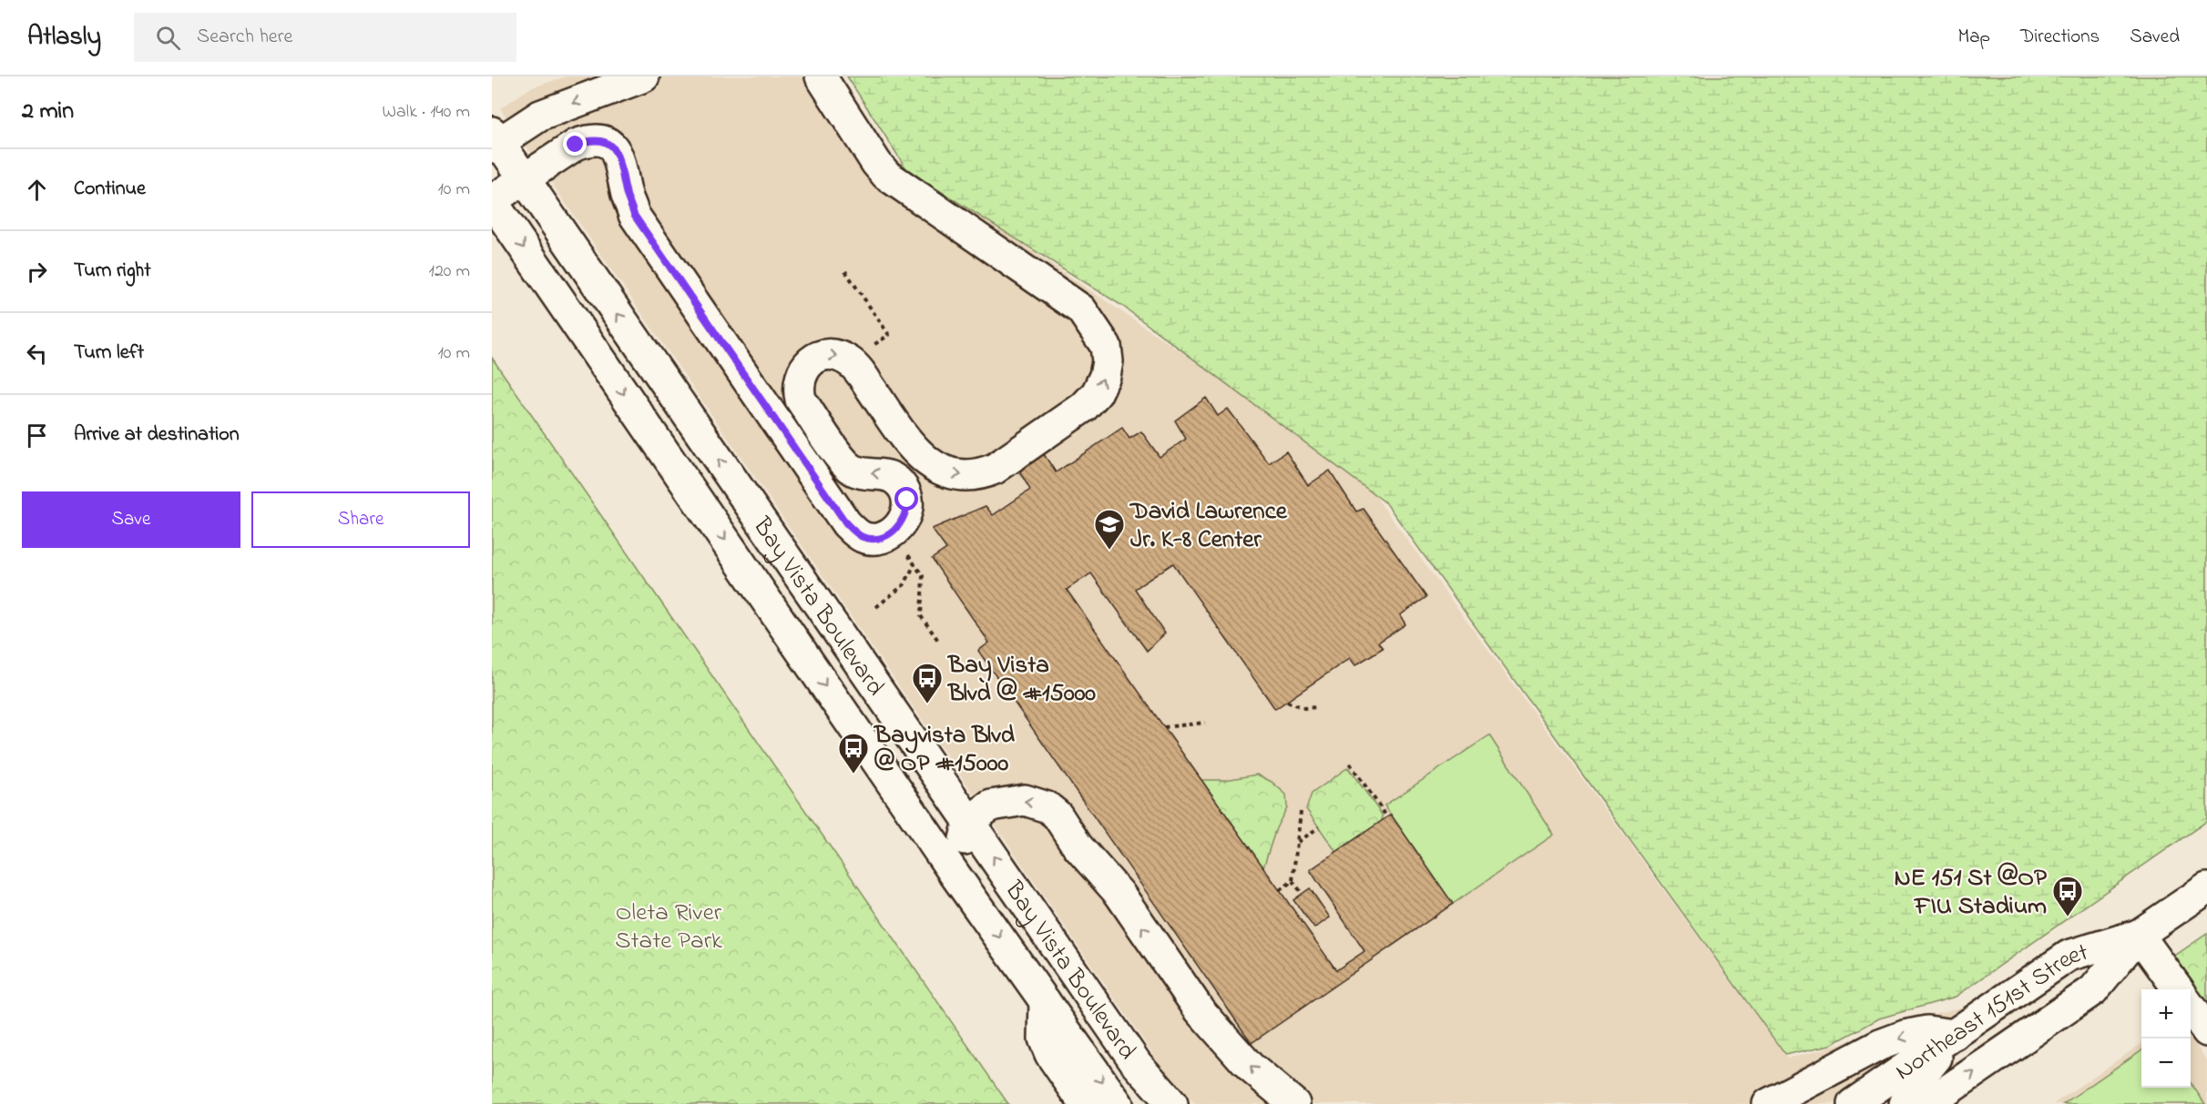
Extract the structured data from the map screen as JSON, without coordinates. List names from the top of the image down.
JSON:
{
  "streets": {
    "street": ["Bay Vista Boulevard", "Northeast 151st Street"]
  },
  "parks": ["Oleta River State Park"],
  "places": {
    "school or university": ["David Lawrence Jr. K-8 Center"],
    "bus stop": ["Bay Vista Blvd @ #15000", "Bayvista Blvd @ OP #15000", "NE 151 St @OP FIU Stadium"]
  },
  "page": {
    "header": "Atlasly",
    "search": "Search here",
    "nav": ["Map", "Directions", "Saved"],
    "heading": ["2 min", "Walk · 140 m"],
    "list": [
      ["Continue", "10 m"],
      ["Turn right", "120 m"],
      ["Turn left", "10 m"],
      "Arrive at destination"
    ],
    "buttons": ["Save", "Share"],
    "map_buttons": ["+", "−"]
  }
}
